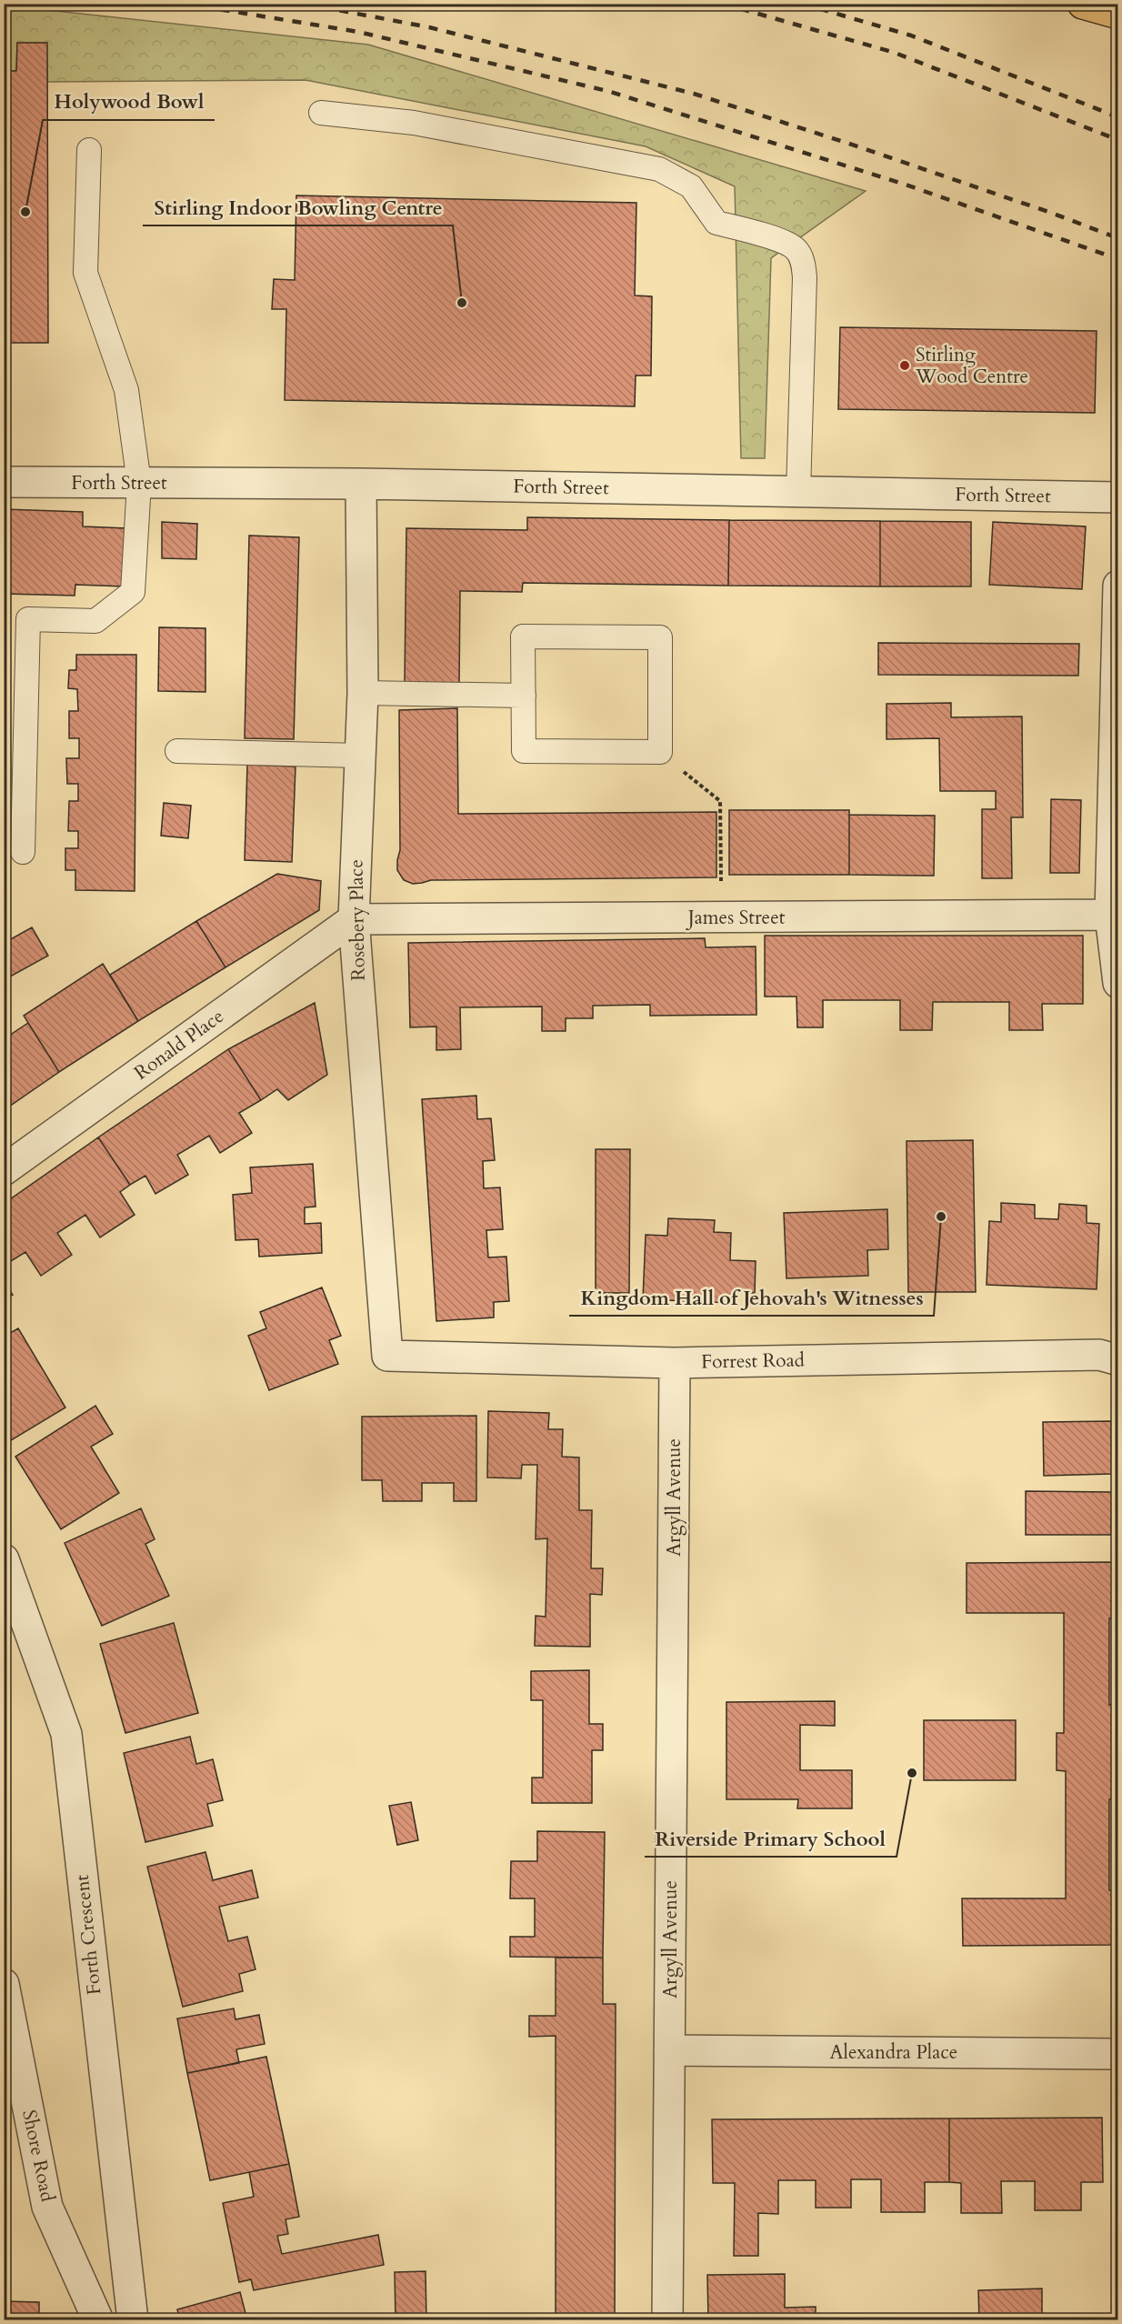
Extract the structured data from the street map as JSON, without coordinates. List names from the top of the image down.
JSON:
{
  "streets": {
    "street": [
      "Forth Street",
      "James Street",
      "Rosebery Place",
      "Ronald Place",
      "Forrest Road",
      "Argyll Avenue",
      "Forth Crescent",
      "Alexandra Place",
      "Shore Road"
    ]
  },
  "crossings": [
    ["Forth Street", "Rosebery Place"],
    ["James Street", "Rosebery Place"],
    ["James Street", "Ronald Place"],
    ["Rosebery Place", "Ronald Place"],
    ["Rosebery Place", "Forrest Road"],
    ["Forrest Road", "Argyll Avenue"],
    ["Argyll Avenue", "Alexandra Place"]
  ],
  "places": [
    "Holywood Bowl",
    "Stirling Indoor Bowling Centre",
    "Stirling Wood Centre",
    "Kingdom Hall of Jehovah's Witnesses",
    "Riverside Primary School"
  ]
}
